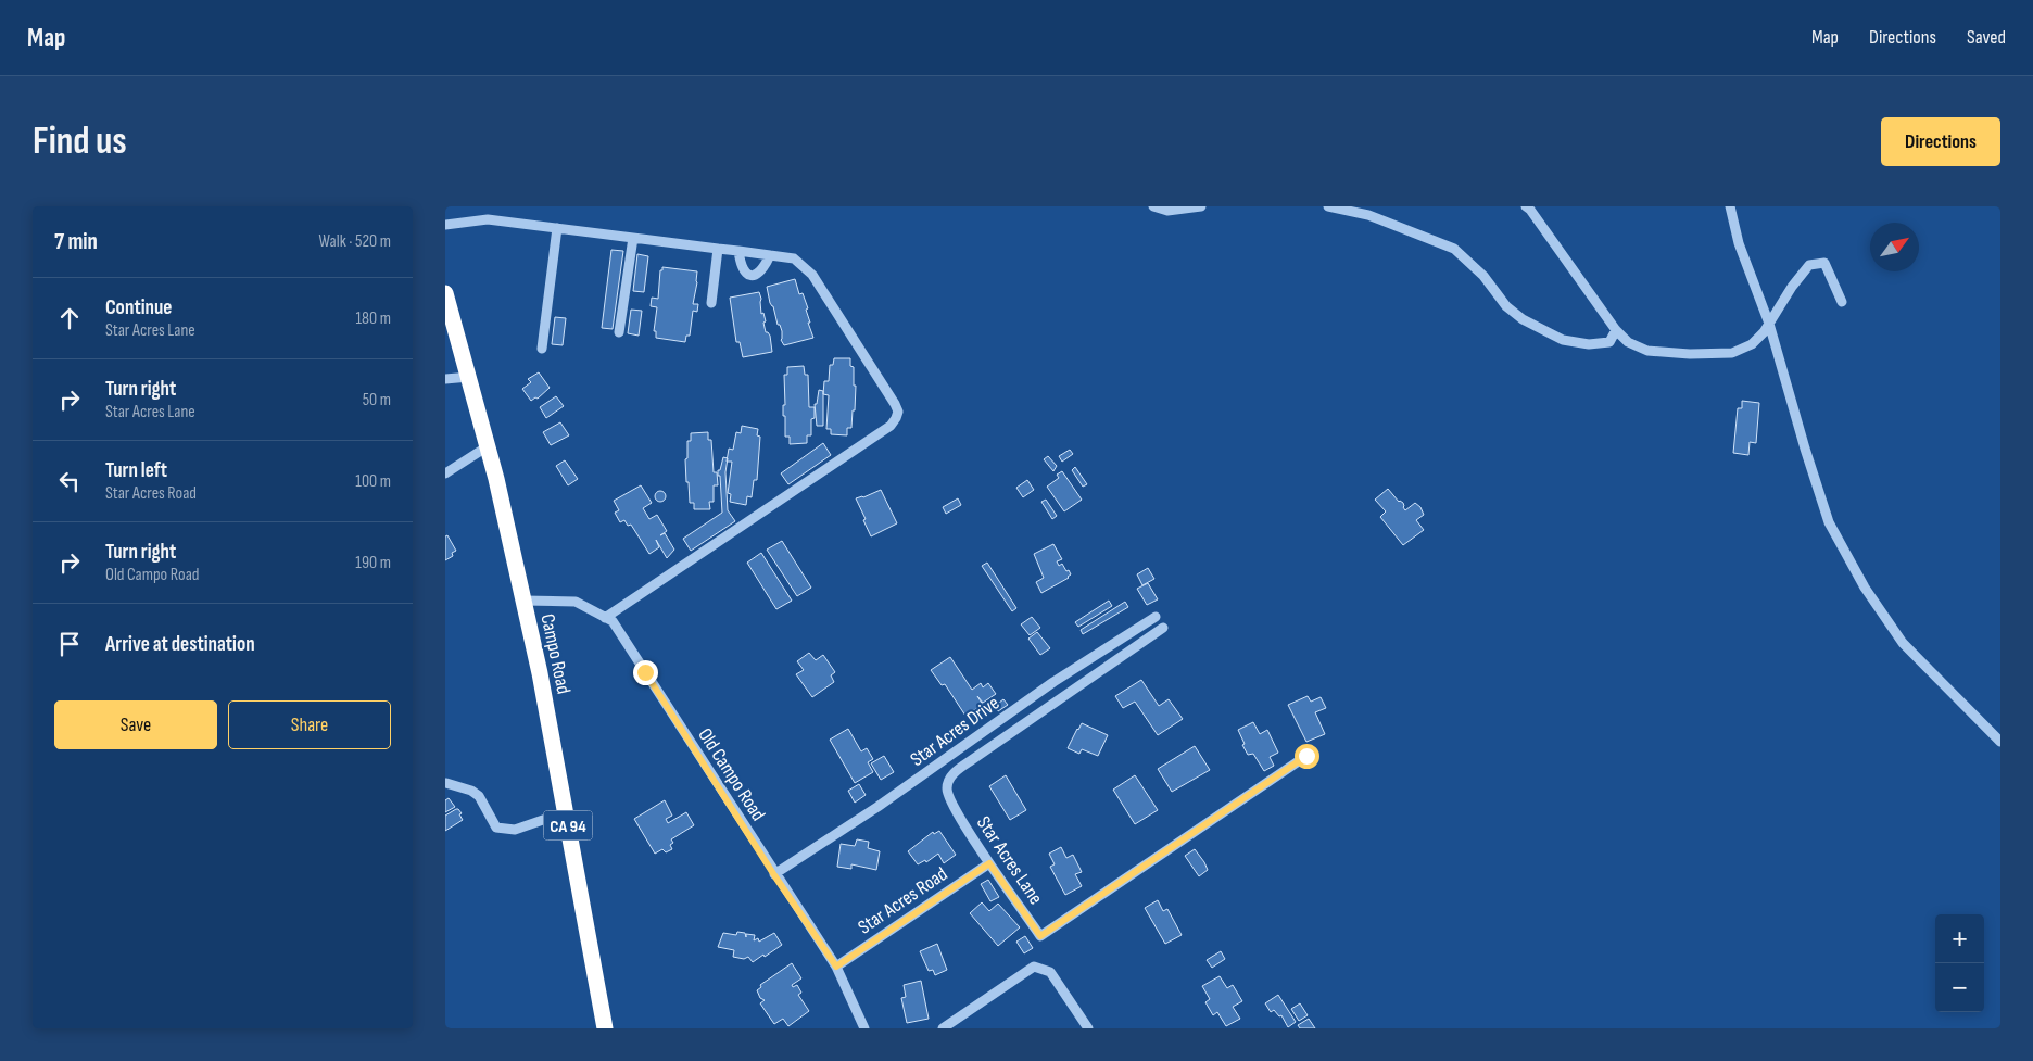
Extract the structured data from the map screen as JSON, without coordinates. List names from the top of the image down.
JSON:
{
  "streets": {
    "highway": ["Campo Road", "CA 94"],
    "street": [
      "Star Acres Drive",
      "Old Campo Road",
      "Star Acres Lane",
      "Star Acres Road"
    ]
  },
  "crossings": [
    ["Campo Road", "Old Campo Road"],
    ["Star Acres Drive", "Old Campo Road"],
    ["Old Campo Road", "Star Acres Road"],
    ["Star Acres Lane", "Star Acres Road"]
  ],
  "north": "top right",
  "page": {
    "header": "Map",
    "nav": ["Map", "Directions", "Saved"],
    "buttons": [
      "Directions",
      ["Save", "Share"]
    ],
    "title": "Find us",
    "heading": ["7 min", "Walk · 520 m"],
    "list": [
      ["Continue", "Star Acres Lane", "180 m"],
      ["Turn right", "Star Acres Lane", "50 m"],
      ["Turn left", "Star Acres Road", "100 m"],
      ["Turn right", "Old Campo Road", "190 m"],
      "Arrive at destination"
    ],
    "map_buttons": ["+", "−"]
  }
}
